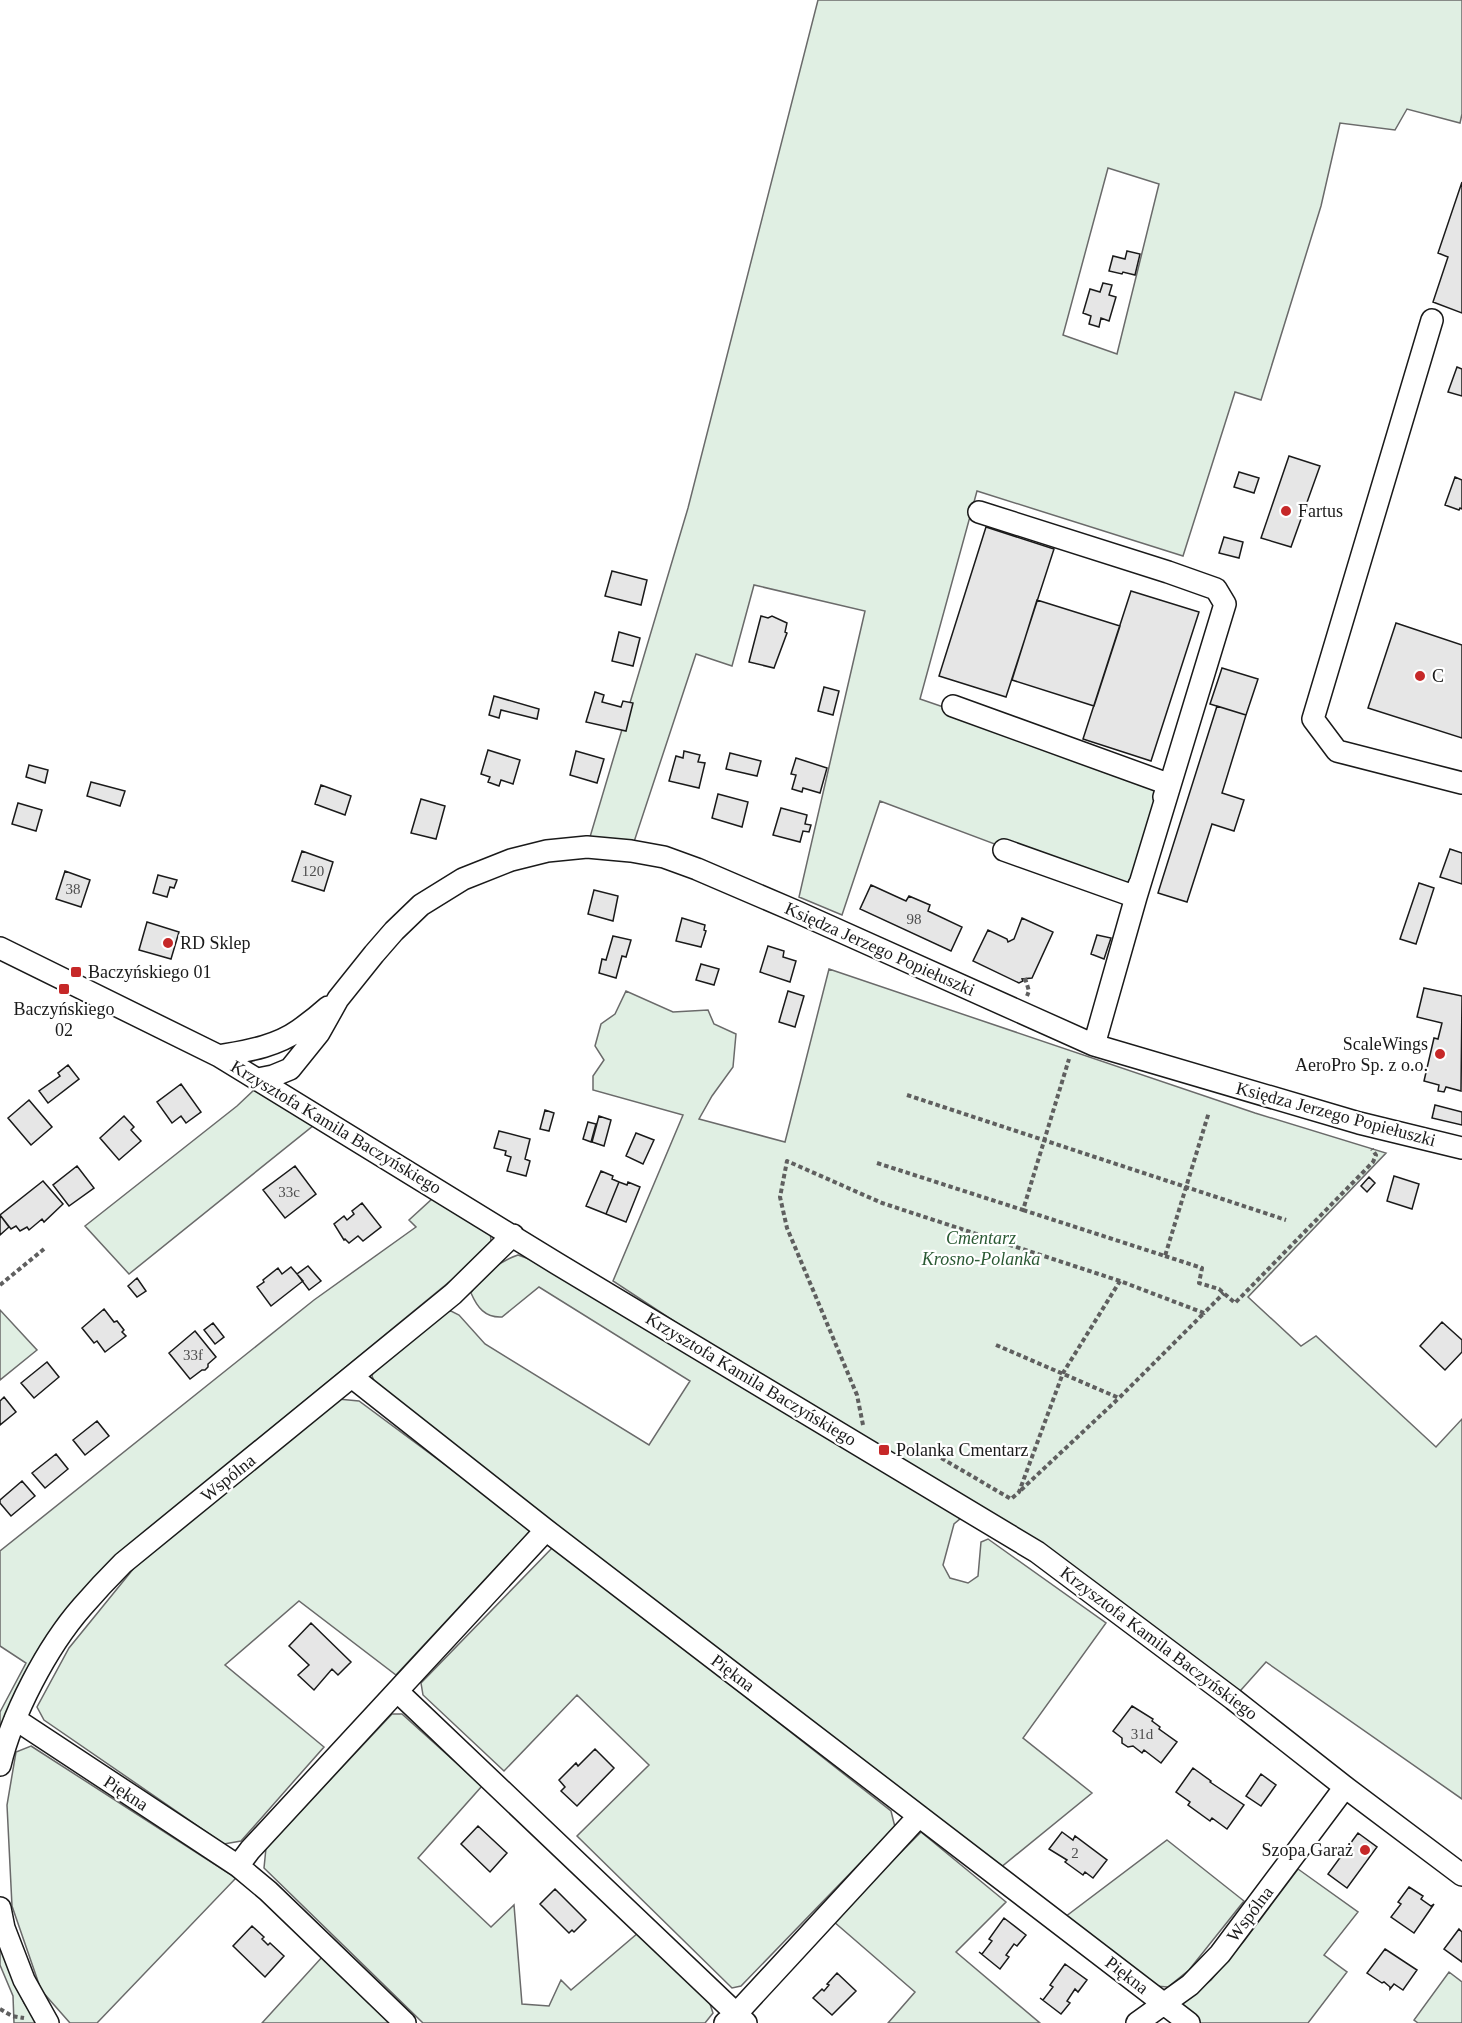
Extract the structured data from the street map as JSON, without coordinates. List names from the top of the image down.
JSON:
{
  "streets": {
    "street": [
      "Księdza Jerzego Popiełuszki",
      "Krzysztofa Kamila Baczyńskiego",
      "Wspólna",
      "Piękna"
    ]
  },
  "crossings": [
    ["Księdza Jerzego Popiełuszki", "Krzysztofa Kamila Baczyńskiego"],
    ["Krzysztofa Kamila Baczyńskiego", "Wspólna"],
    ["Wspólna", "Piękna"]
  ],
  "parks": ["Cmentarz Krosno-Polanka"],
  "places": {
    "other": [
      "Fartus",
      "C",
      "RD Sklep",
      "ScaleWings AeroPro Sp. z o.o.",
      "Szopa Garaż"
    ],
    "transit": ["Baczyńskiego 01", "Baczyńskiego 02", "Polanka Cmentarz"]
  },
  "house_numbers": [
    "120",
    "38",
    "98",
    "33c",
    "33f",
    "31d",
    "2"
  ]
}
